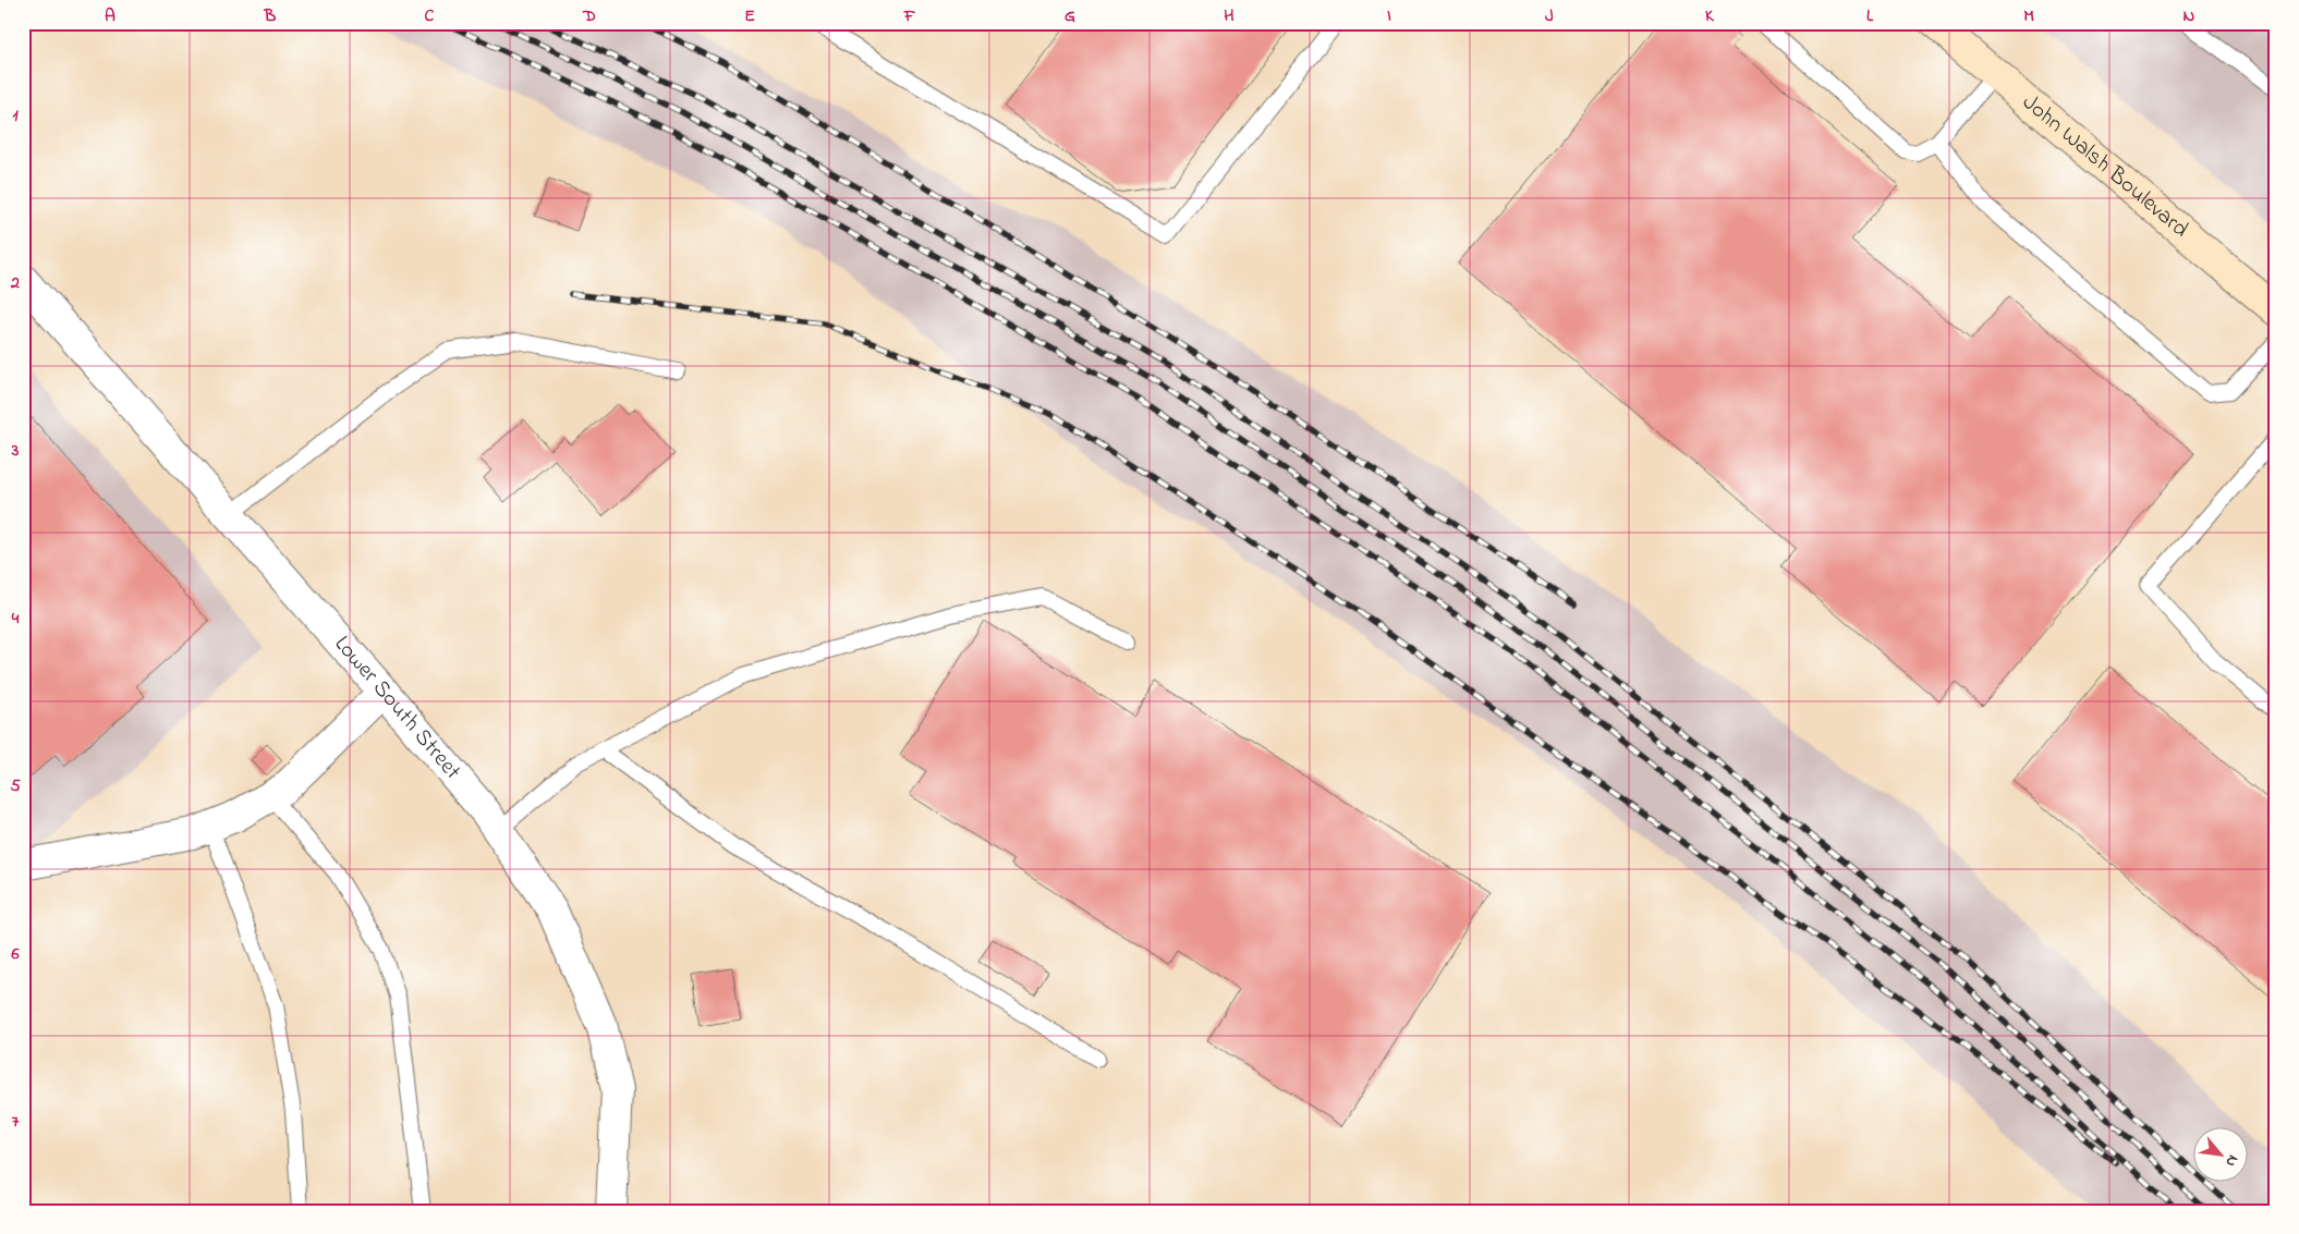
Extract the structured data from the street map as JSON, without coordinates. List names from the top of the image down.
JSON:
{
  "streets": {
    "street": ["John Walsh Boulevard", "Lower South Street"]
  },
  "north": "bottom right",
  "grid": {
    "columns": [
      "A",
      "B",
      "C",
      "D",
      "E",
      "F",
      "G",
      "H",
      "I",
      "J",
      "K",
      "L",
      "M",
      "N"
    ],
    "rows": [
      "1",
      "2",
      "3",
      "4",
      "5",
      "6",
      "7"
    ]
  }
}
